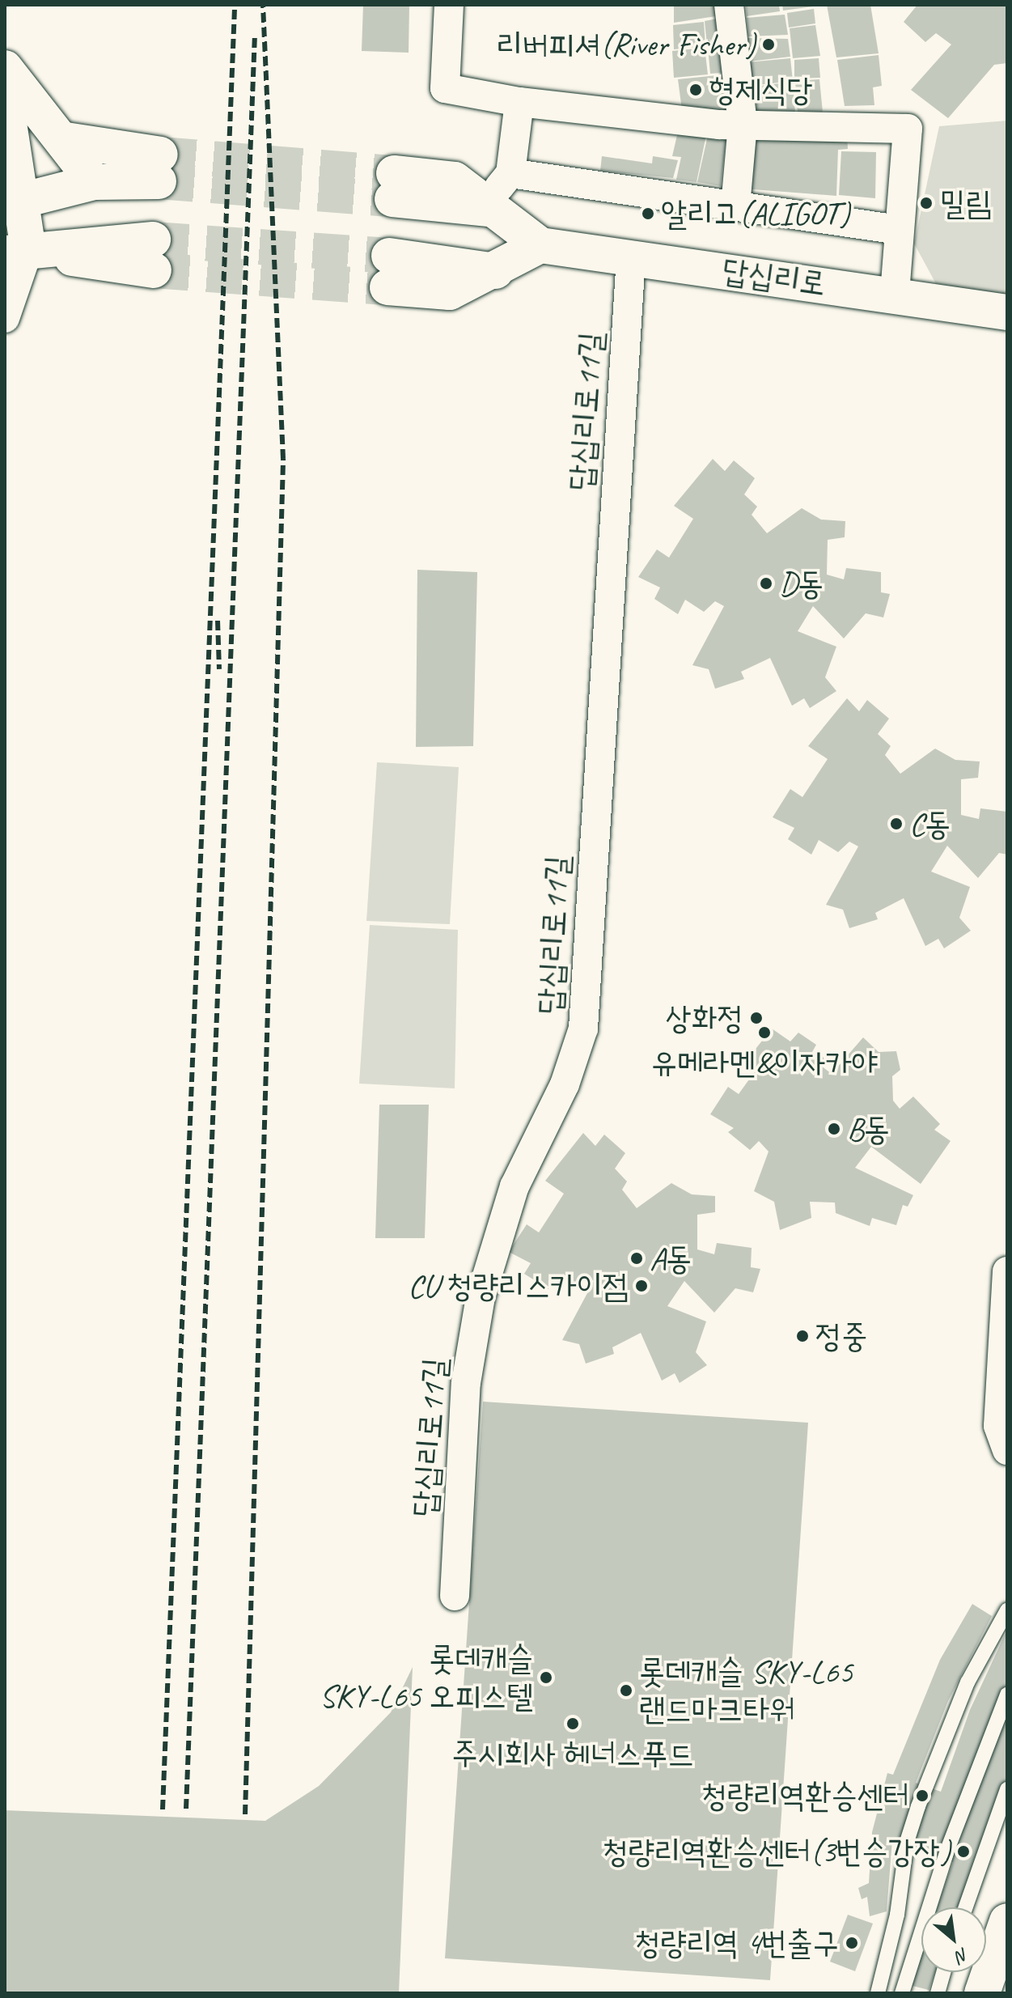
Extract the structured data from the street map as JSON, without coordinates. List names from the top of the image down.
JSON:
{
  "streets": {
    "main road": ["답십리로"],
    "street": ["답십리로11길"]
  },
  "crossings": [
    ["답십리로", "답십리로11길"]
  ],
  "places": [
    "리버피셔(River Fisher)",
    "형제식당",
    "밀림",
    "알리고(ALIGOT)",
    "D동",
    "C동",
    "상화정",
    "유메라멘&이자카야",
    "B동",
    "A동",
    "CU 청량리스카이점",
    "정중",
    "롯데캐슬 SKY-L65 오피스텔",
    "롯데캐슬 SKY-L65 랜드마크타워",
    "주시회사 헤너스푸드",
    "청량리역환승센터",
    "청량리역환승센터(3번승강장)",
    "청량리역 4번출구"
  ],
  "north": "bottom right"
}
